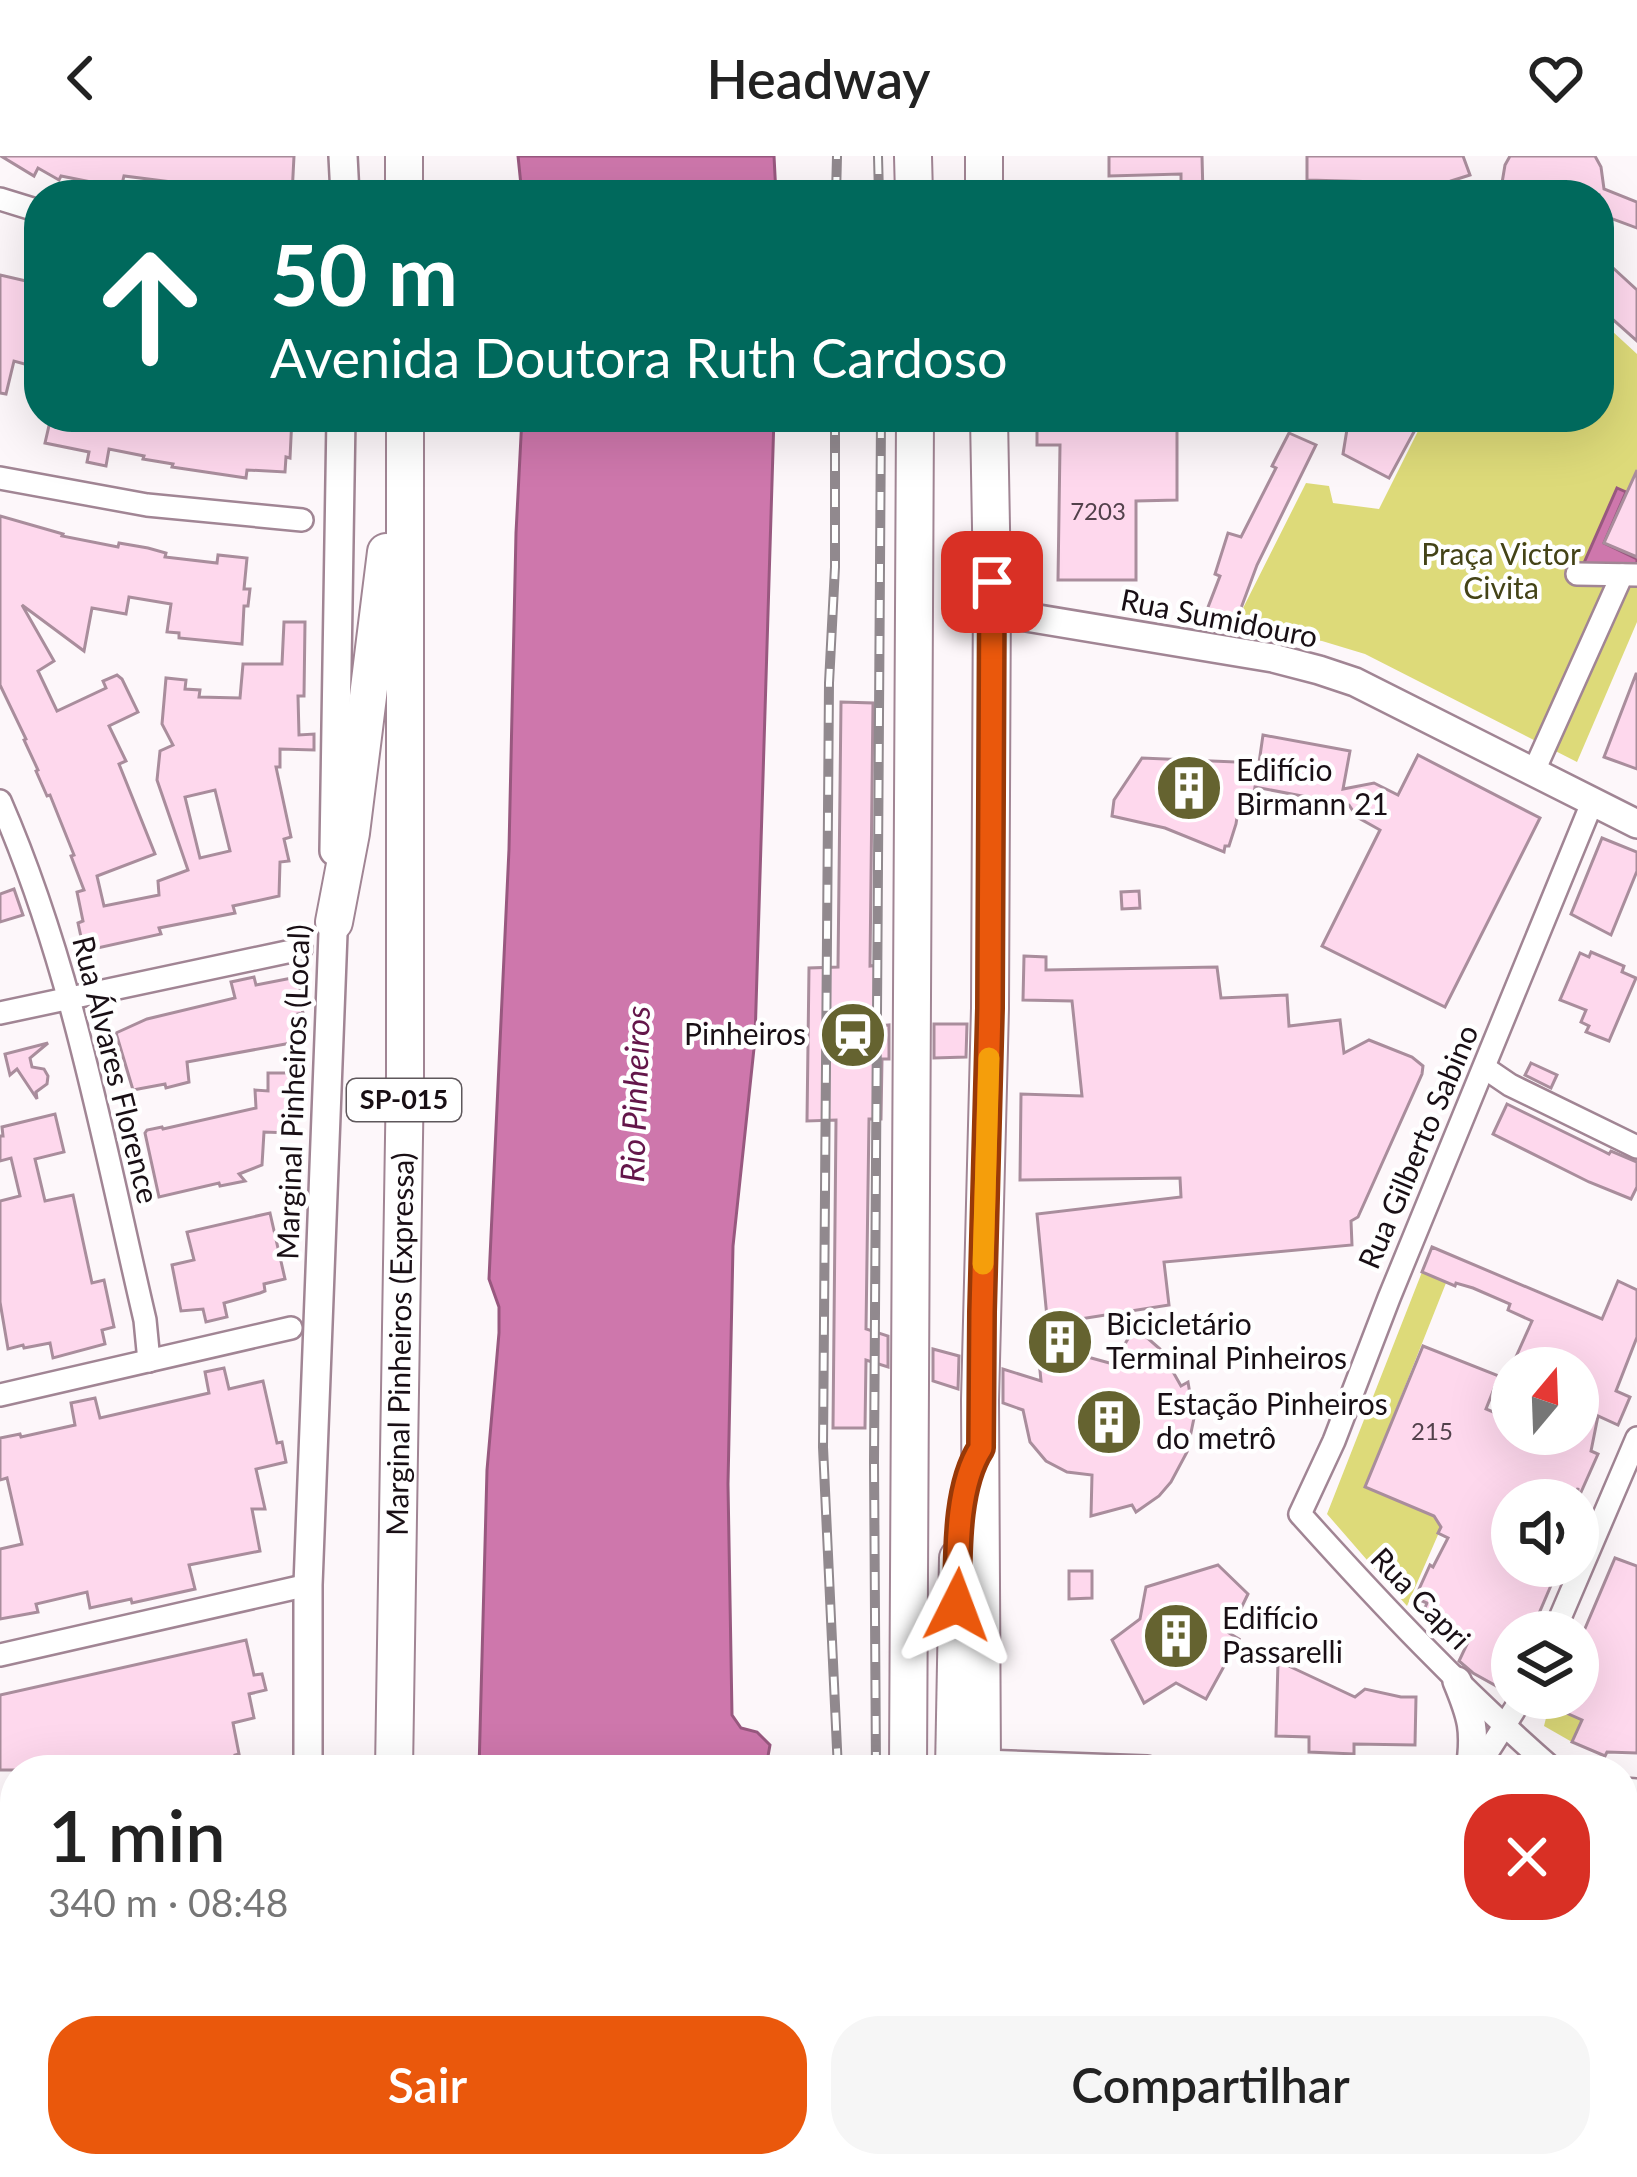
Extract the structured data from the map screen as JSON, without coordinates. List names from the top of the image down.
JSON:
{
  "streets": {
    "highway": ["SP-015", "Marginal Pinheiros (Expressa)"],
    "main road": ["Rua Sumidouro", "Marginal Pinheiros (Local)"],
    "street": ["Rua Álvares Florence", "Rua Gilberto Sabino", "Rua Capri"]
  },
  "crossings": [
    ["Rua Sumidouro", "Rua Gilberto Sabino"],
    ["Rua Gilberto Sabino", "Rua Capri"]
  ],
  "water": ["Rio Pinheiros"],
  "parks": ["Praça Victor Civita"],
  "places": {
    "building": [
      "Edifício Birmann 21",
      "Bicicletário Terminal Pinheiros",
      "Estação Pinheiros do metrô",
      "Edifício Passarelli"
    ],
    "station": ["Pinheiros"]
  },
  "house_numbers": ["7203", "215"],
  "north": "top",
  "page": {
    "header": "Headway",
    "turn": ["50 m", "Avenida Doutora Ruth Cardoso"],
    "heading": ["1 min", "340 m · 08:48"],
    "buttons": ["Sair", "Compartilhar"]
  }
}
